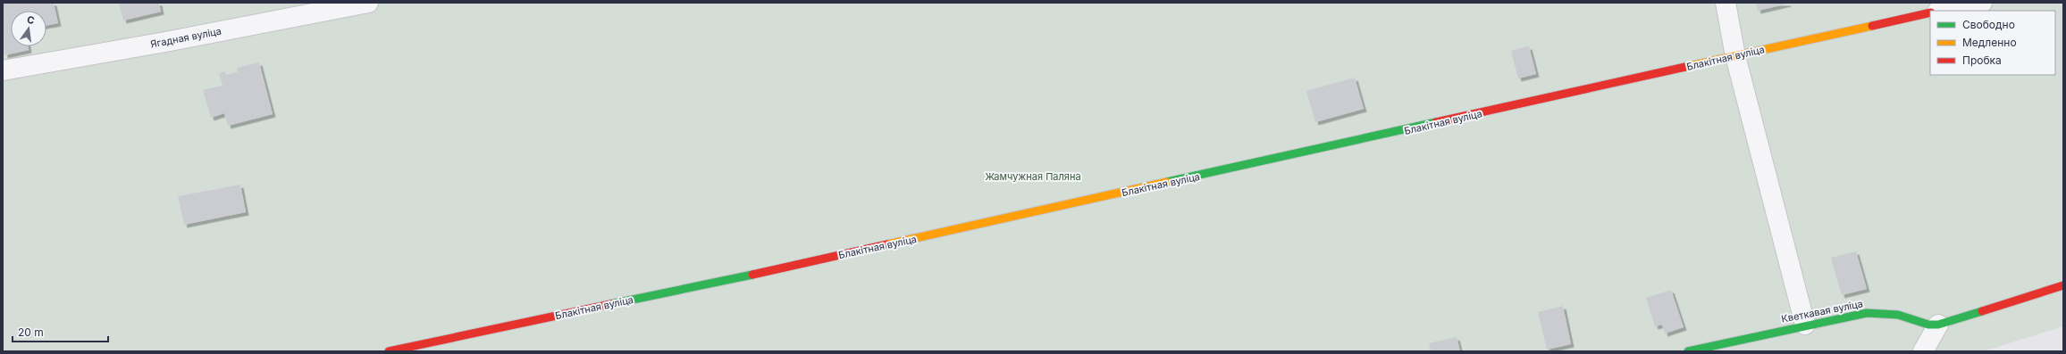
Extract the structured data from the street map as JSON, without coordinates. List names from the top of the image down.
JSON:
{
  "streets": {
    "street": ["Ягадная вуліца", "Блакітная вуліца", "Кветкавая вуліца"]
  },
  "parks": ["Жамчужная Паляна"],
  "legend": ["Свободно", "Медленно", "Пробка"],
  "scale_bar": "20 m",
  "north": "top"
}
